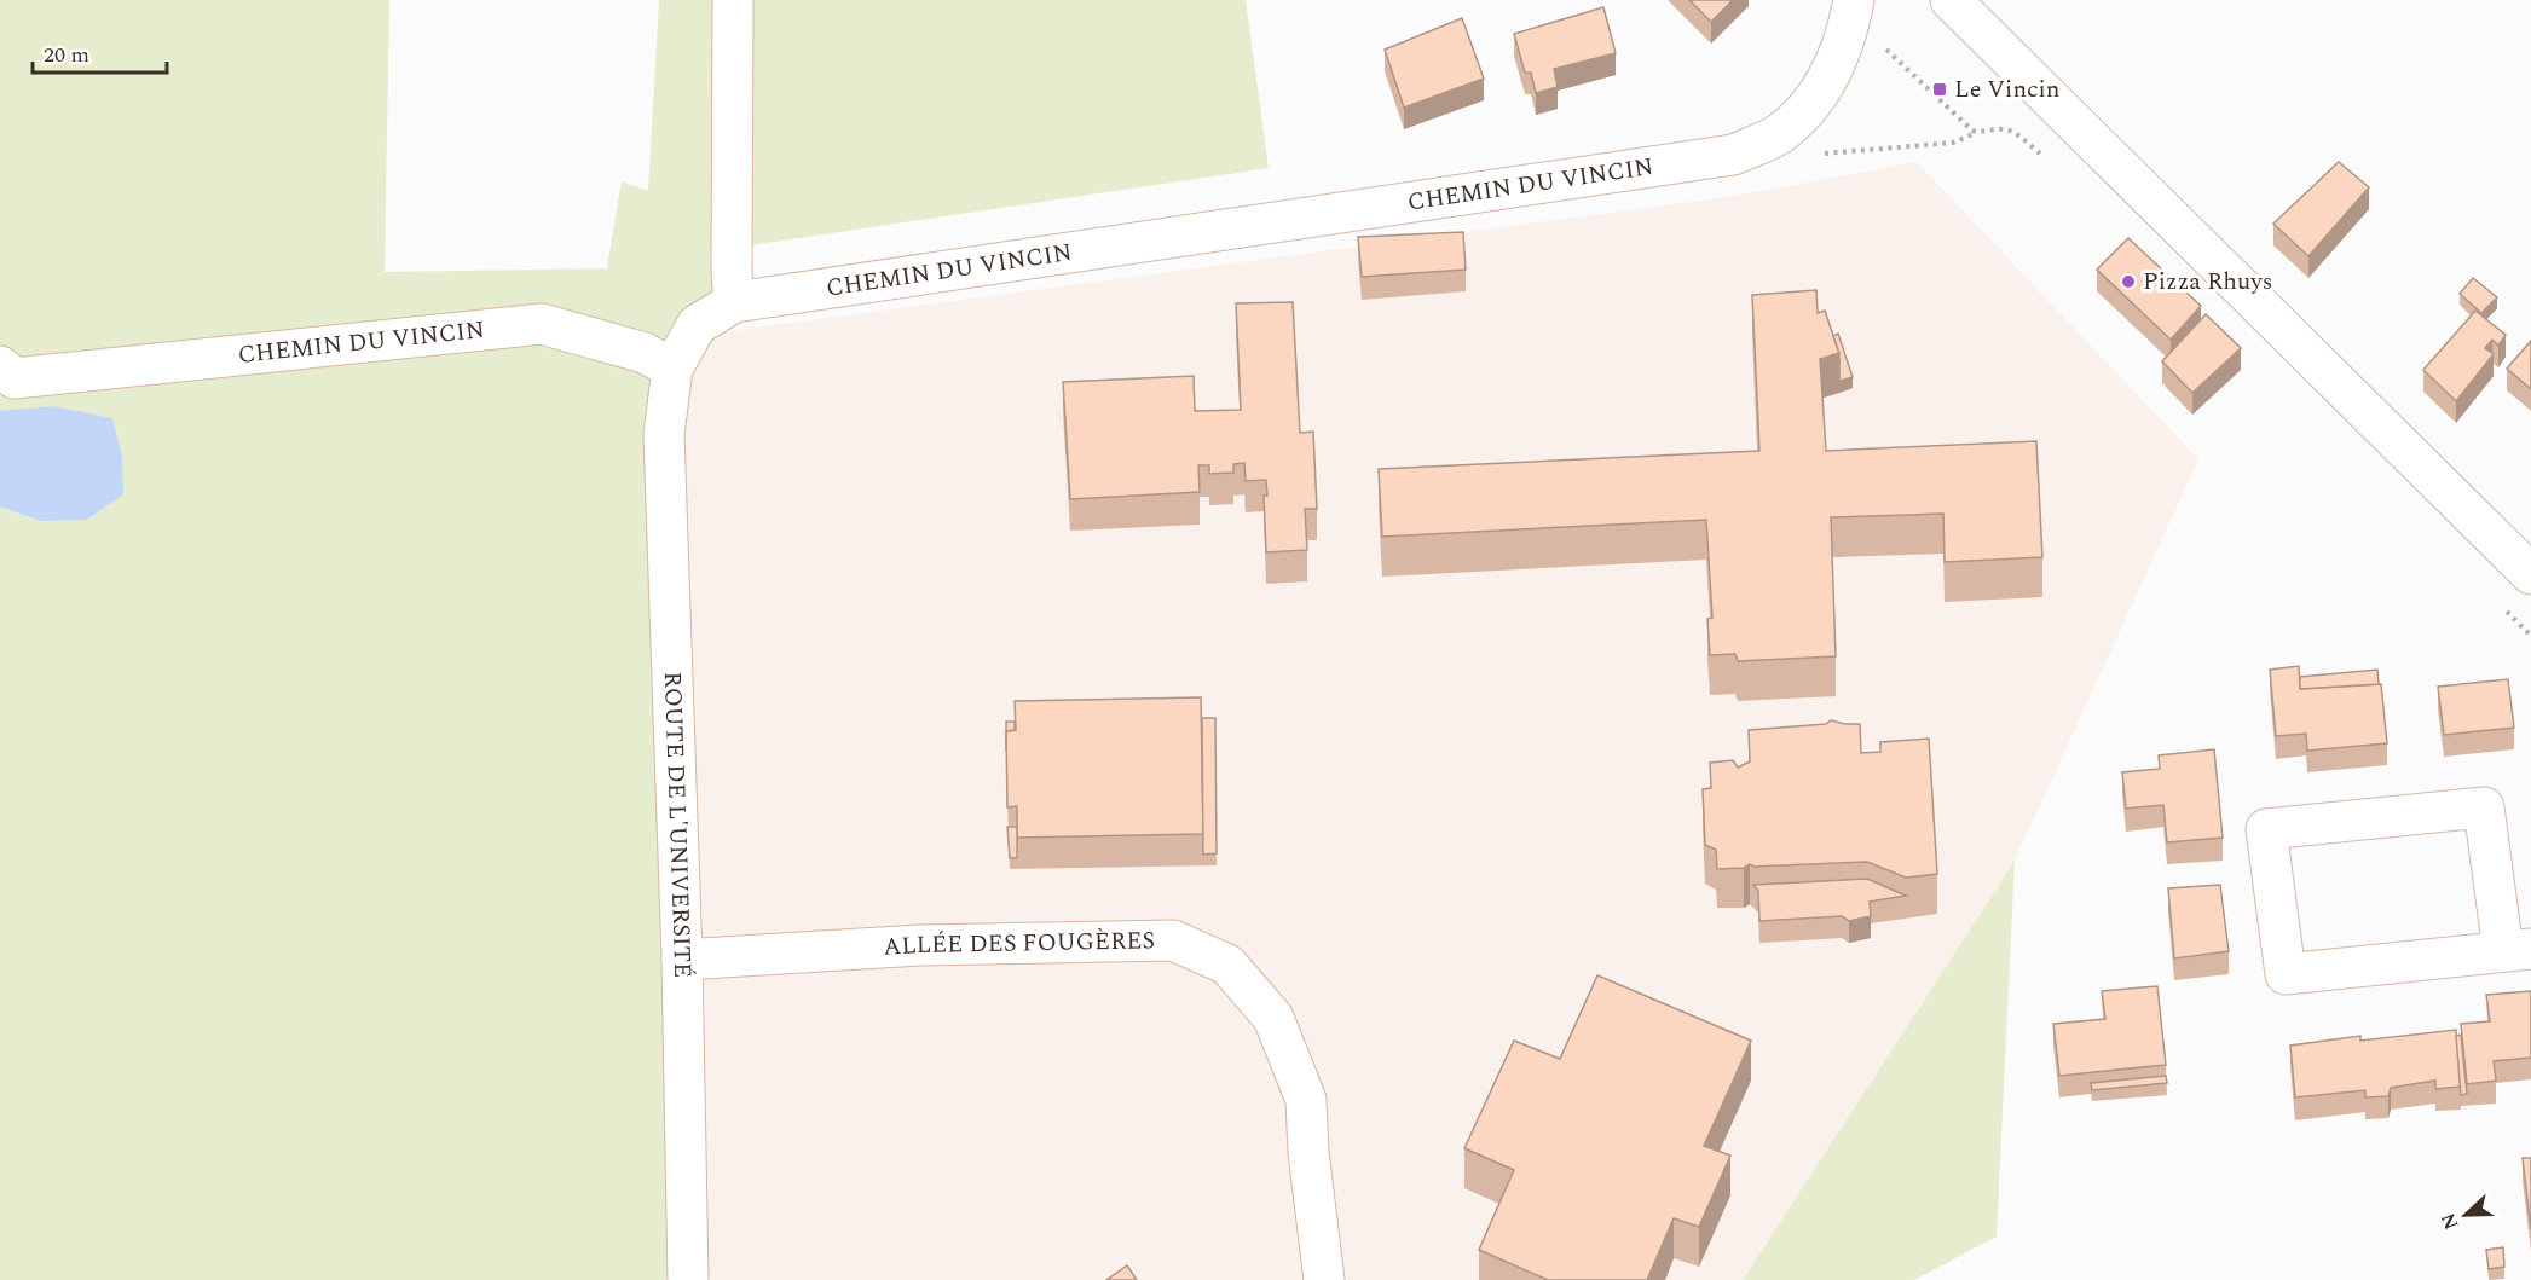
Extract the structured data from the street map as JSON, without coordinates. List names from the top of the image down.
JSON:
{
  "streets": {
    "street": ["CHEMIN DU VINCIN", "ROUTE DE L'UNIVERSITÉ", "ALLÉE DES FOUGÈRES"]
  },
  "crossings": [
    ["CHEMIN DU VINCIN", "ROUTE DE L'UNIVERSITÉ"],
    ["ROUTE DE L'UNIVERSITÉ", "ALLÉE DES FOUGÈRES"]
  ],
  "places": {
    "transit": ["Le Vincin"],
    "other": ["Pizza Rhuys"]
  },
  "scale_bar": "20 m",
  "north": "left"
}
